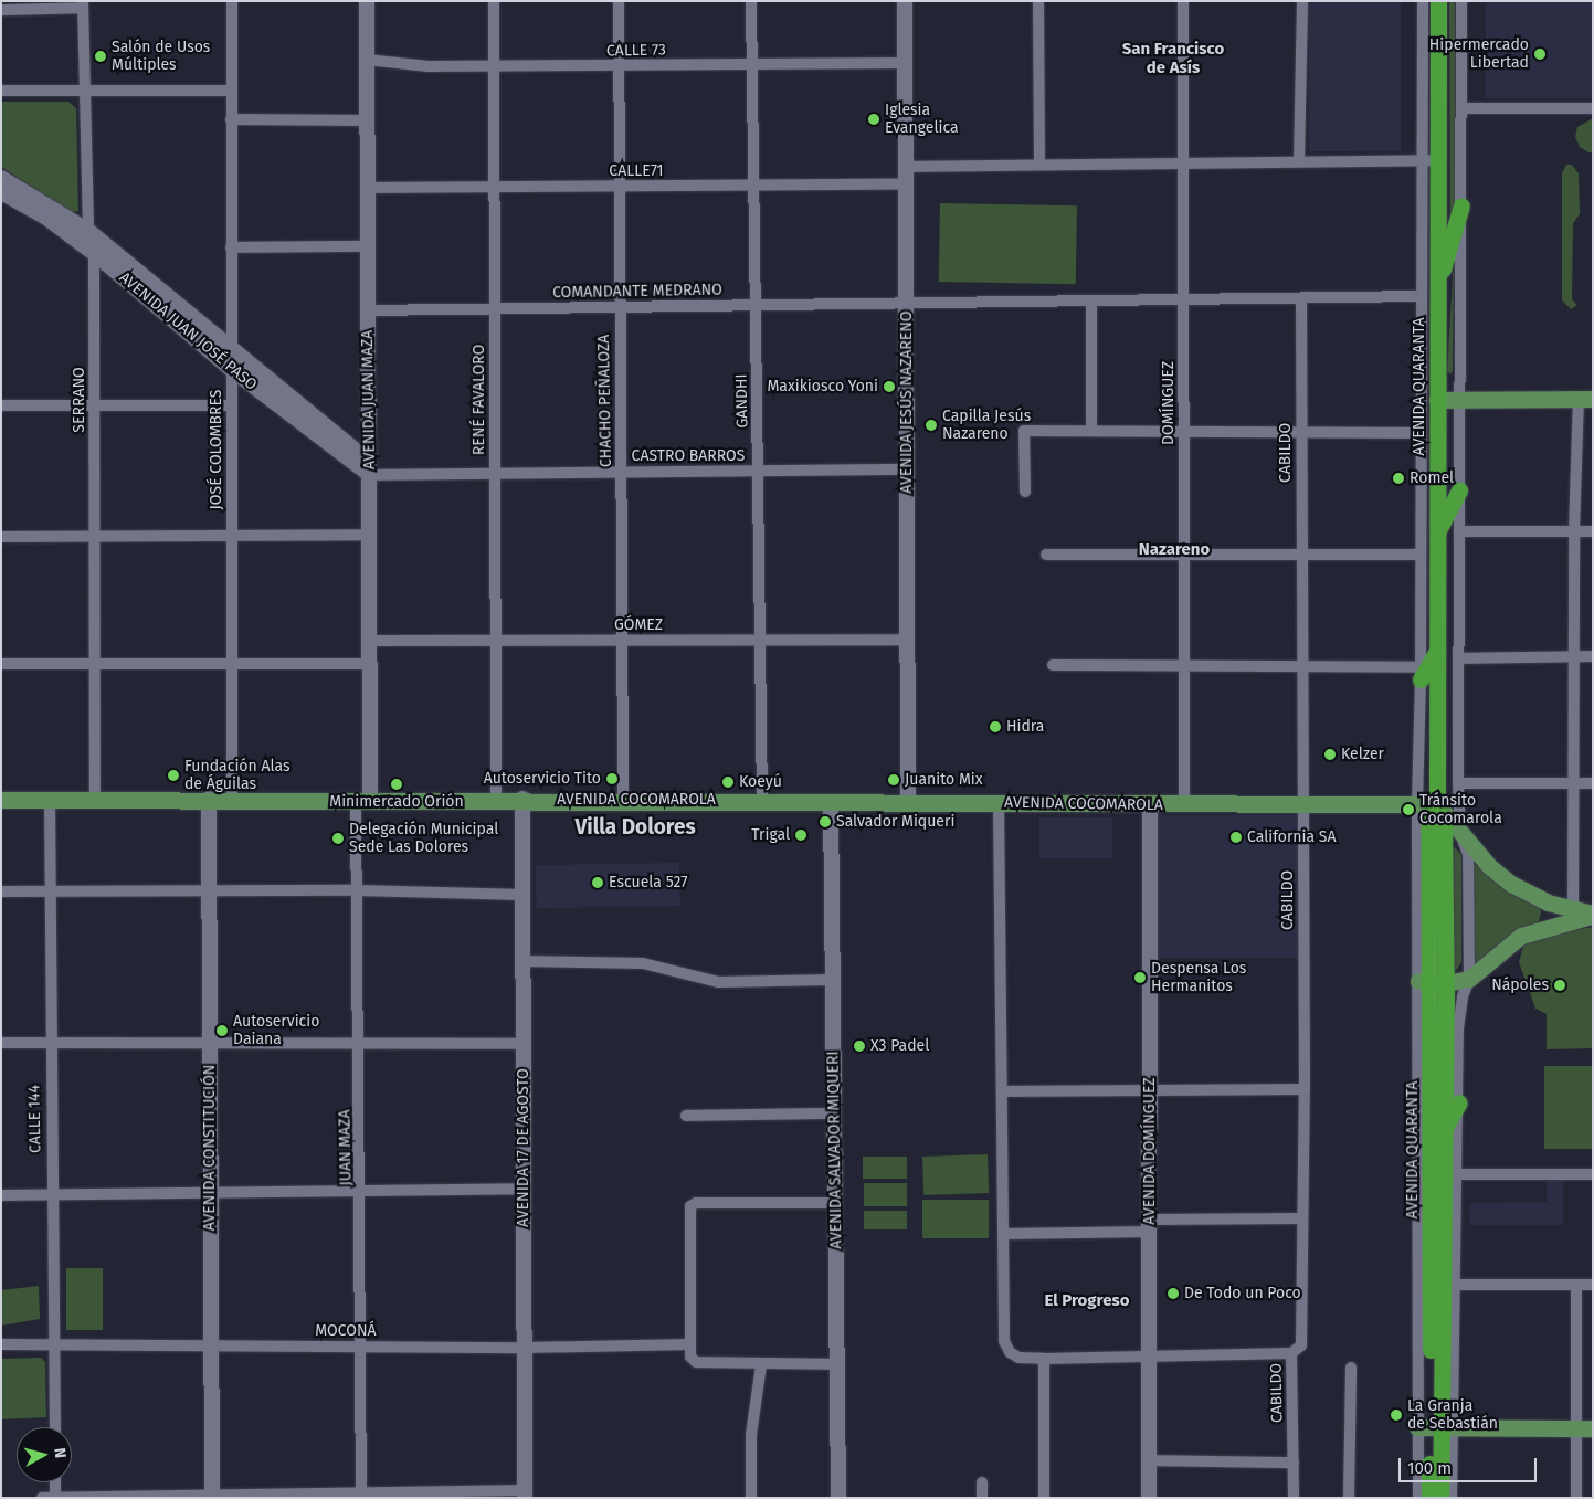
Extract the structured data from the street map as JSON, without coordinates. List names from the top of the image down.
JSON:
{
  "streets": {
    "highway": ["AVENIDA QUARANTA"],
    "main road": [
      "AVENIDA JUAN JOSÉ PASO",
      "AVENIDA JUAN MAZA",
      "AVENIDA JESÚS NAZARENO",
      "AVENIDA COCOMAROLA",
      "AVENIDA CONSTITUCIÓN",
      "AVENIDA 17 DE AGOSTO",
      "AVENIDA SALVADOR MIQUERI",
      "AVENIDA DOMÍNGUEZ"
    ],
    "street": [
      "CALLE 73",
      "CALLE71",
      "COMANDANTE MEDRANO",
      "SERRANO",
      "RENÉ FAVALORO",
      "CHACHO PEÑALOZA",
      "GANDHI",
      "DOMÍNGUEZ",
      "JOSÉ COLOMBRES",
      "CABILDO",
      "CASTRO BARROS",
      "GÓMEZ",
      "CALLE 144",
      "JUAN MAZA",
      "MOCONÁ"
    ]
  },
  "crossings": [
    ["CALLE 73", "AVENIDA JUAN MAZA"],
    ["CALLE 73", "RENÉ FAVALORO"],
    ["CALLE 73", "CHACHO PEÑALOZA"],
    ["CALLE 73", "GANDHI"],
    ["CALLE 73", "AVENIDA JESÚS NAZARENO"],
    ["CALLE71", "AVENIDA JUAN MAZA"],
    ["CALLE71", "RENÉ FAVALORO"],
    ["CALLE71", "CHACHO PEÑALOZA"],
    ["CALLE71", "GANDHI"],
    ["CALLE71", "AVENIDA JESÚS NAZARENO"],
    ["COMANDANTE MEDRANO", "AVENIDA JUAN MAZA"],
    ["COMANDANTE MEDRANO", "RENÉ FAVALORO"],
    ["COMANDANTE MEDRANO", "CHACHO PEÑALOZA"],
    ["COMANDANTE MEDRANO", "GANDHI"],
    ["COMANDANTE MEDRANO", "AVENIDA JESÚS NAZARENO"],
    ["COMANDANTE MEDRANO", "DOMÍNGUEZ"],
    ["COMANDANTE MEDRANO", "CABILDO"],
    ["AVENIDA JUAN JOSÉ PASO", "SERRANO"],
    ["AVENIDA JUAN JOSÉ PASO", "AVENIDA JUAN MAZA"],
    ["AVENIDA JUAN JOSÉ PASO", "JOSÉ COLOMBRES"],
    ["AVENIDA JUAN JOSÉ PASO", "CASTRO BARROS"],
    ["AVENIDA QUARANTA", "AVENIDA COCOMAROLA"],
    ["SERRANO", "AVENIDA COCOMAROLA"],
    ["AVENIDA JUAN MAZA", "CASTRO BARROS"],
    ["AVENIDA JUAN MAZA", "GÓMEZ"],
    ["AVENIDA JUAN MAZA", "AVENIDA COCOMAROLA"],
    ["AVENIDA JUAN MAZA", "JUAN MAZA"],
    ["RENÉ FAVALORO", "CASTRO BARROS"],
    ["RENÉ FAVALORO", "GÓMEZ"],
    ["RENÉ FAVALORO", "AVENIDA COCOMAROLA"],
    ["CHACHO PEÑALOZA", "CASTRO BARROS"],
    ["CHACHO PEÑALOZA", "GÓMEZ"],
    ["CHACHO PEÑALOZA", "AVENIDA COCOMAROLA"],
    ["GANDHI", "CASTRO BARROS"],
    ["GANDHI", "GÓMEZ"],
    ["GANDHI", "AVENIDA COCOMAROLA"],
    ["AVENIDA JESÚS NAZARENO", "CASTRO BARROS"],
    ["AVENIDA JESÚS NAZARENO", "GÓMEZ"],
    ["AVENIDA JESÚS NAZARENO", "AVENIDA COCOMAROLA"],
    ["DOMÍNGUEZ", "AVENIDA COCOMAROLA"],
    ["JOSÉ COLOMBRES", "AVENIDA COCOMAROLA"],
    ["CABILDO", "AVENIDA COCOMAROLA"],
    ["AVENIDA COCOMAROLA", "CALLE 144"],
    ["AVENIDA COCOMAROLA", "AVENIDA CONSTITUCIÓN"],
    ["AVENIDA COCOMAROLA", "JUAN MAZA"],
    ["AVENIDA COCOMAROLA", "AVENIDA 17 DE AGOSTO"],
    ["AVENIDA COCOMAROLA", "AVENIDA SALVADOR MIQUERI"],
    ["AVENIDA COCOMAROLA", "AVENIDA DOMÍNGUEZ"],
    ["CALLE 144", "MOCONÁ"],
    ["AVENIDA CONSTITUCIÓN", "MOCONÁ"],
    ["JUAN MAZA", "MOCONÁ"],
    ["AVENIDA 17 DE AGOSTO", "MOCONÁ"],
    ["AVENIDA SALVADOR MIQUERI", "MOCONÁ"]
  ],
  "districts": [
    "San Francisco de Asís",
    "Nazareno",
    "Villa Dolores",
    "El Progreso"
  ],
  "places": [
    "Hipermercado Libertad",
    "Salón de Usos Múltiples",
    "Iglesia Evangelica",
    "Maxikiosco Yoni",
    "Capilla Jesús Nazareno",
    "Romel",
    "Hidra",
    "Kelzer",
    "Fundación Alas de Águilas",
    "Autoservicio Tito",
    "Juanito Mix",
    "Koeyú",
    "Minimercado Orión",
    "Tránsito Cocomarola",
    "Salvador Miqueri",
    "Trigal",
    "California SA",
    "Delegación Municipal Sede Las Dolores",
    "Escuela 527",
    "Despensa Los Hermanitos",
    "Nápoles",
    "Autoservicio Daiana",
    "X3 Padel",
    "De Todo un Poco",
    "La Granja de Sebastián"
  ],
  "scale_bar": "100 m",
  "north": "right"
}
